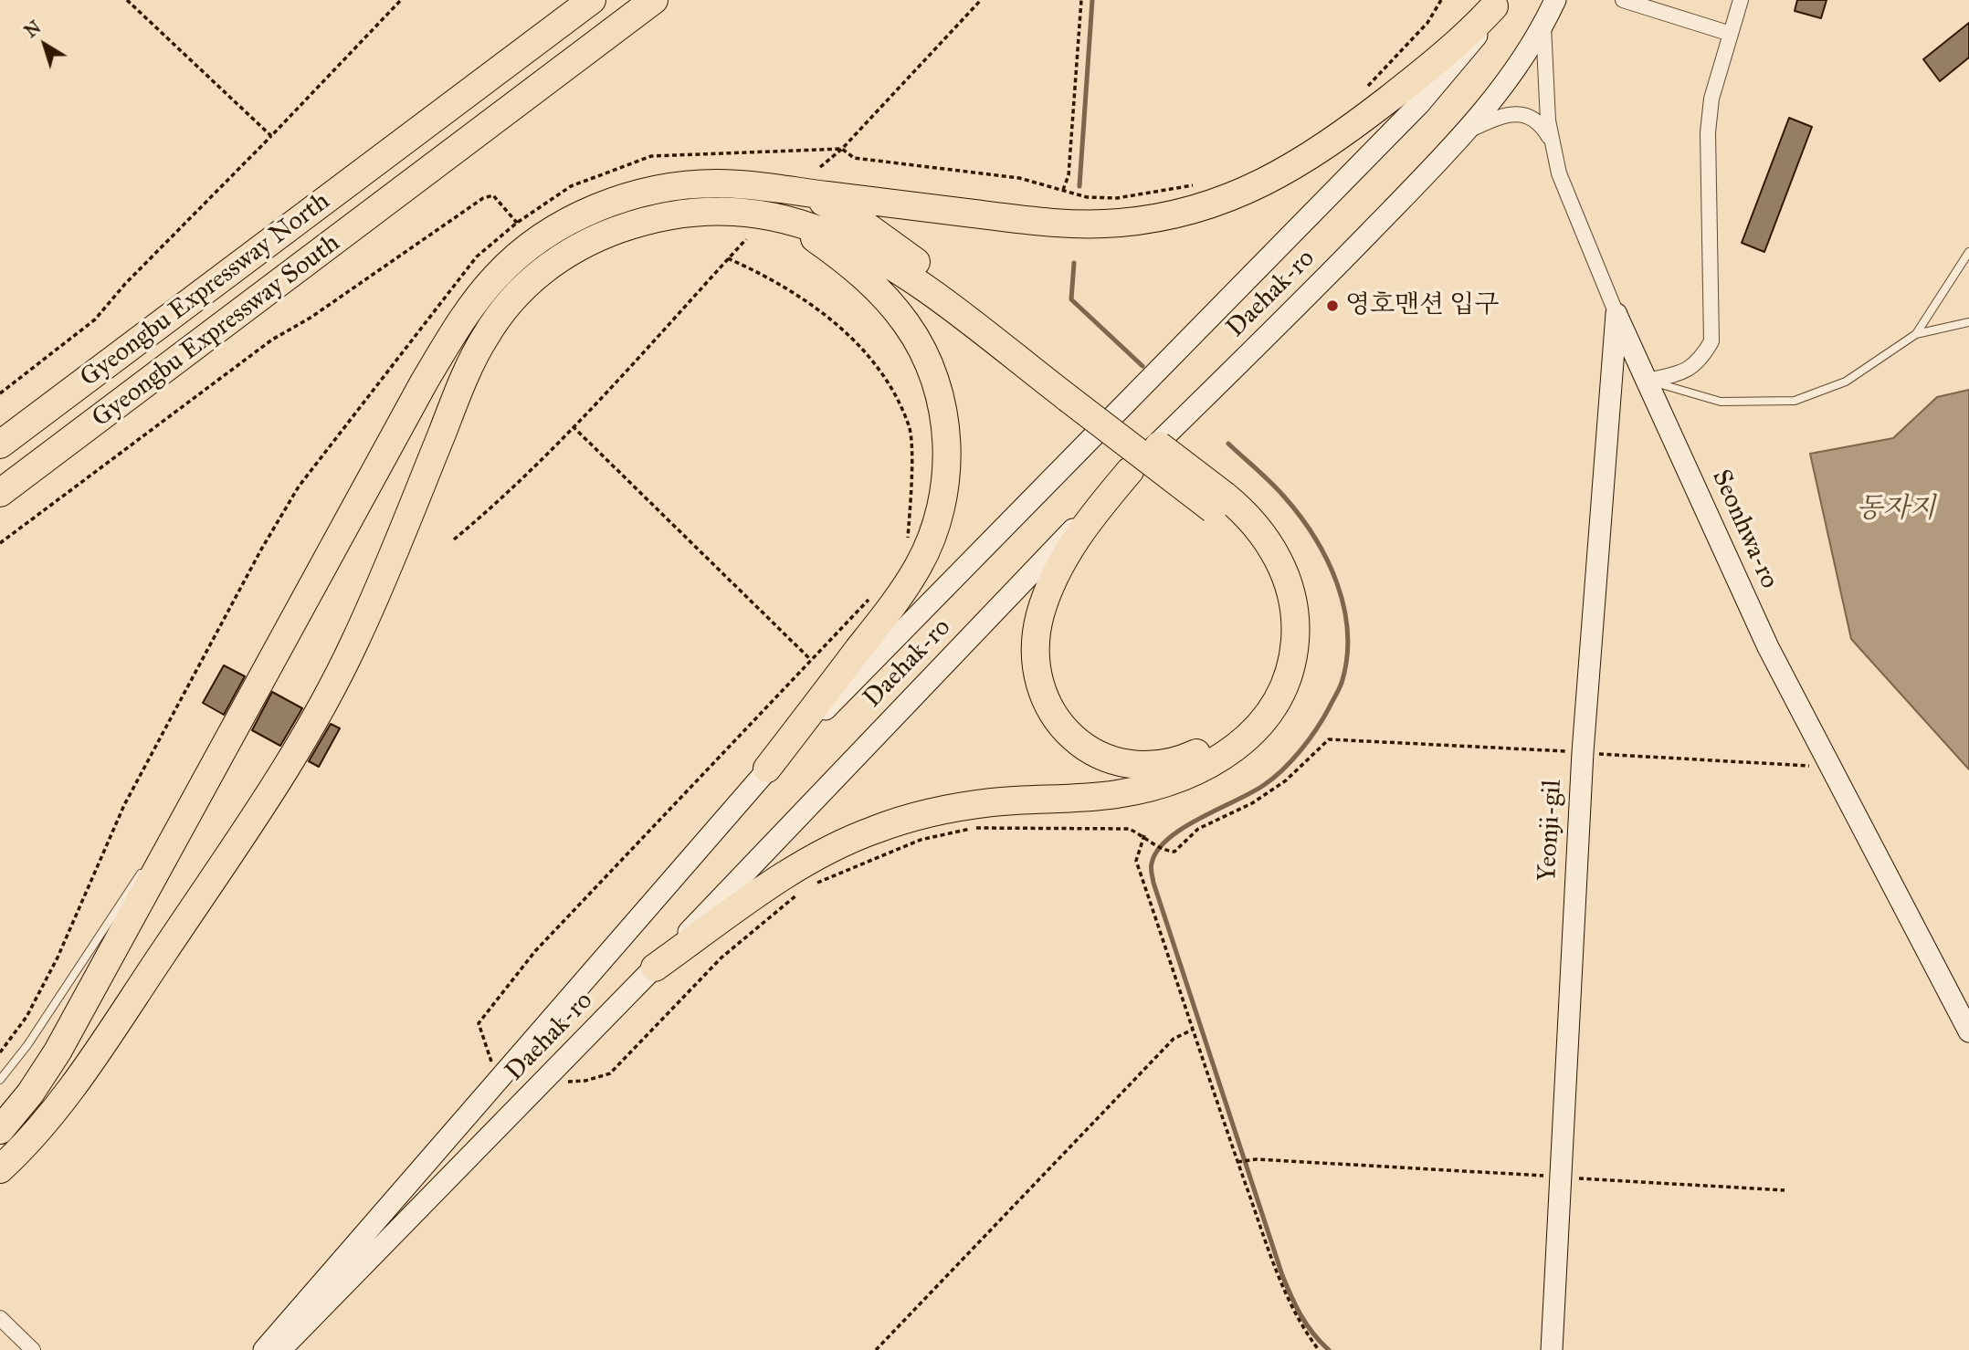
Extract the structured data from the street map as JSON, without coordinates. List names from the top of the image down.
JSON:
{
  "streets": {
    "highway": ["Gyeongbu Expressway North", "Gyeongbu Expressway South"],
    "main road": ["Daehak-ro", "Seonhwa-ro", "Yeonji-gil"]
  },
  "crossings": [
    ["Daehak-ro", "Seonhwa-ro"],
    ["Seonhwa-ro", "Yeonji-gil"]
  ],
  "water": ["동자지"],
  "places": ["영호맨션 입구"],
  "north": "top left"
}
